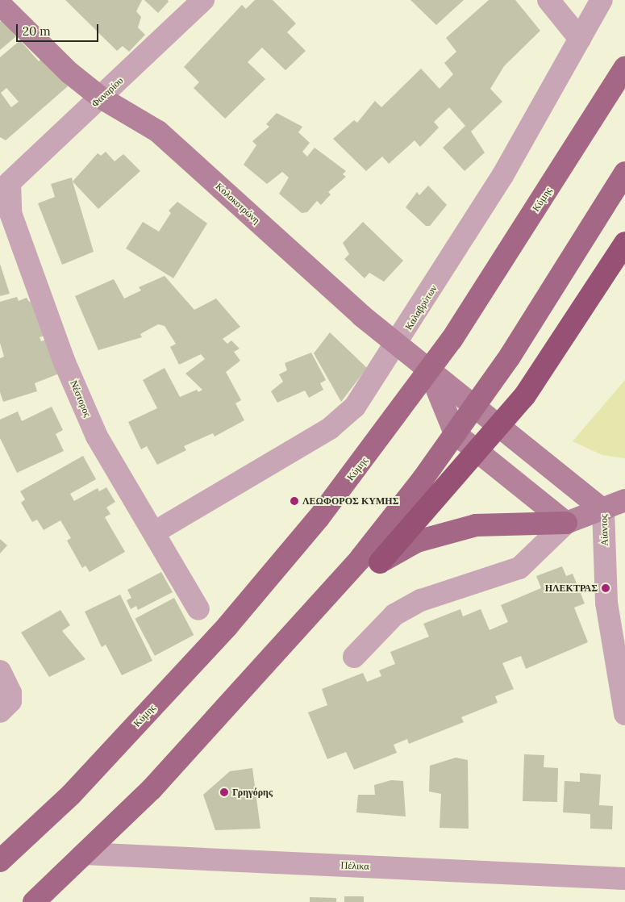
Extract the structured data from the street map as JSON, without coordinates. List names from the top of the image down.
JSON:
{
  "streets": {
    "main road": ["Κύμης"],
    "street": [
      "Φαναρίου",
      "Κολοκοτρώνη",
      "Καλαβρύτων",
      "Νέστορος",
      "Αίαντος",
      "Πέλικα"
    ]
  },
  "crossings": [
    ["Φαναρίου", "Κολοκοτρώνη"],
    ["Φαναρίου", "Νέστορος"],
    ["Κύμης", "Κολοκοτρώνη"],
    ["Κολοκοτρώνη", "Καλαβρύτων"],
    ["Κολοκοτρώνη", "Αίαντος"],
    ["Καλαβρύτων", "Νέστορος"]
  ],
  "places": ["ΛΕΩΦΟΡΟΣ ΚΥΜΗΣ", "ΗΛΕΚΤΡΑΣ", "Γρηγόρης"],
  "scale_bar": "20 m"
}
